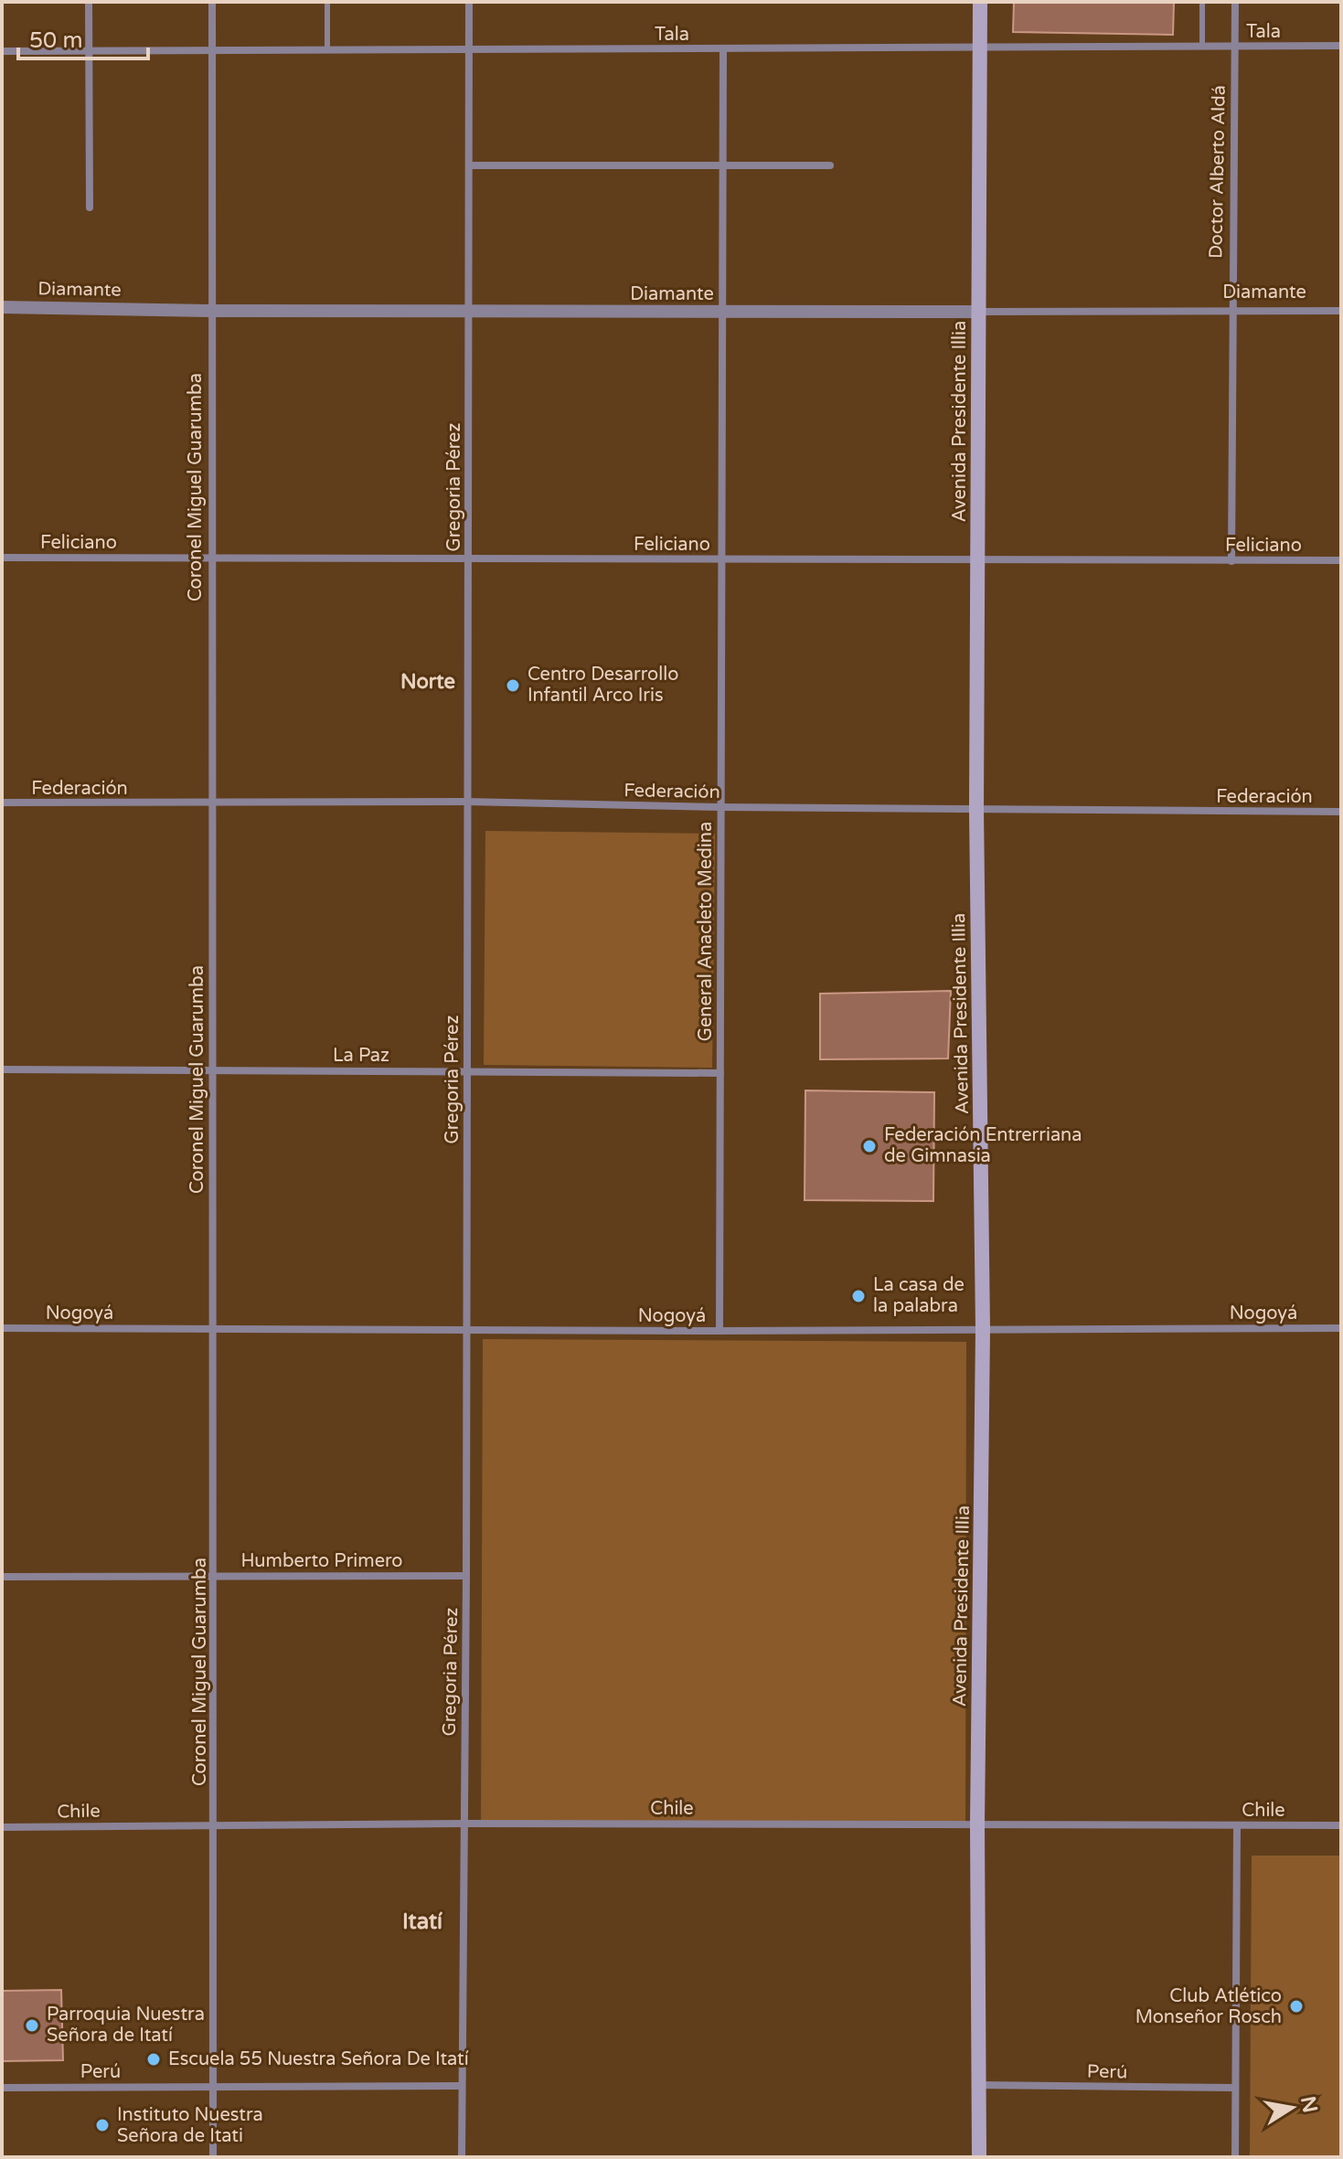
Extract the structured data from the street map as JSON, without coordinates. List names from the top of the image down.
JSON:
{
  "streets": {
    "main road": ["Avenida Presidente Illia"],
    "street": [
      "Tala",
      "Doctor Alberto Aldá",
      "Diamante",
      "Coronel Miguel Guarumba",
      "Gregoria Pérez",
      "Feliciano",
      "Federación",
      "General Anacleto Medina",
      "La Paz",
      "Nogoyá",
      "Humberto Primero",
      "Chile",
      "Perú"
    ]
  },
  "crossings": [
    ["Tala", "Doctor Alberto Aldá"],
    ["Tala", "Avenida Presidente Illia"],
    ["Tala", "Coronel Miguel Guarumba"],
    ["Tala", "Gregoria Pérez"],
    ["Tala", "General Anacleto Medina"],
    ["Doctor Alberto Aldá", "Diamante"],
    ["Doctor Alberto Aldá", "Feliciano"],
    ["Diamante", "Avenida Presidente Illia"],
    ["Diamante", "Coronel Miguel Guarumba"],
    ["Diamante", "Gregoria Pérez"],
    ["Diamante", "General Anacleto Medina"],
    ["Avenida Presidente Illia", "Feliciano"],
    ["Avenida Presidente Illia", "Federación"],
    ["Avenida Presidente Illia", "Nogoyá"],
    ["Avenida Presidente Illia", "Chile"],
    ["Avenida Presidente Illia", "Perú"],
    ["Coronel Miguel Guarumba", "Feliciano"],
    ["Coronel Miguel Guarumba", "Federación"],
    ["Coronel Miguel Guarumba", "La Paz"],
    ["Coronel Miguel Guarumba", "Nogoyá"],
    ["Coronel Miguel Guarumba", "Humberto Primero"],
    ["Coronel Miguel Guarumba", "Chile"],
    ["Coronel Miguel Guarumba", "Perú"],
    ["Gregoria Pérez", "Feliciano"],
    ["Gregoria Pérez", "Federación"],
    ["Gregoria Pérez", "La Paz"],
    ["Gregoria Pérez", "Nogoyá"],
    ["Gregoria Pérez", "Humberto Primero"],
    ["Gregoria Pérez", "Chile"],
    ["Gregoria Pérez", "Perú"],
    ["Feliciano", "General Anacleto Medina"],
    ["Federación", "General Anacleto Medina"],
    ["General Anacleto Medina", "La Paz"],
    ["General Anacleto Medina", "Nogoyá"]
  ],
  "districts": ["Norte", "Itatí"],
  "places": [
    "Centro Desarrollo Infantil Arco Iris",
    "Federación Entrerriana de Gimnasia",
    "La casa de la palabra",
    "Club Atlético Monseñor Rosch",
    "Parroquia Nuestra Señora de Itatí",
    "Escuela 55 Nuestra Señora De Itatí",
    "Instituto Nuestra Señora de Itati"
  ],
  "scale_bar": "50 m",
  "north": "right"
}
